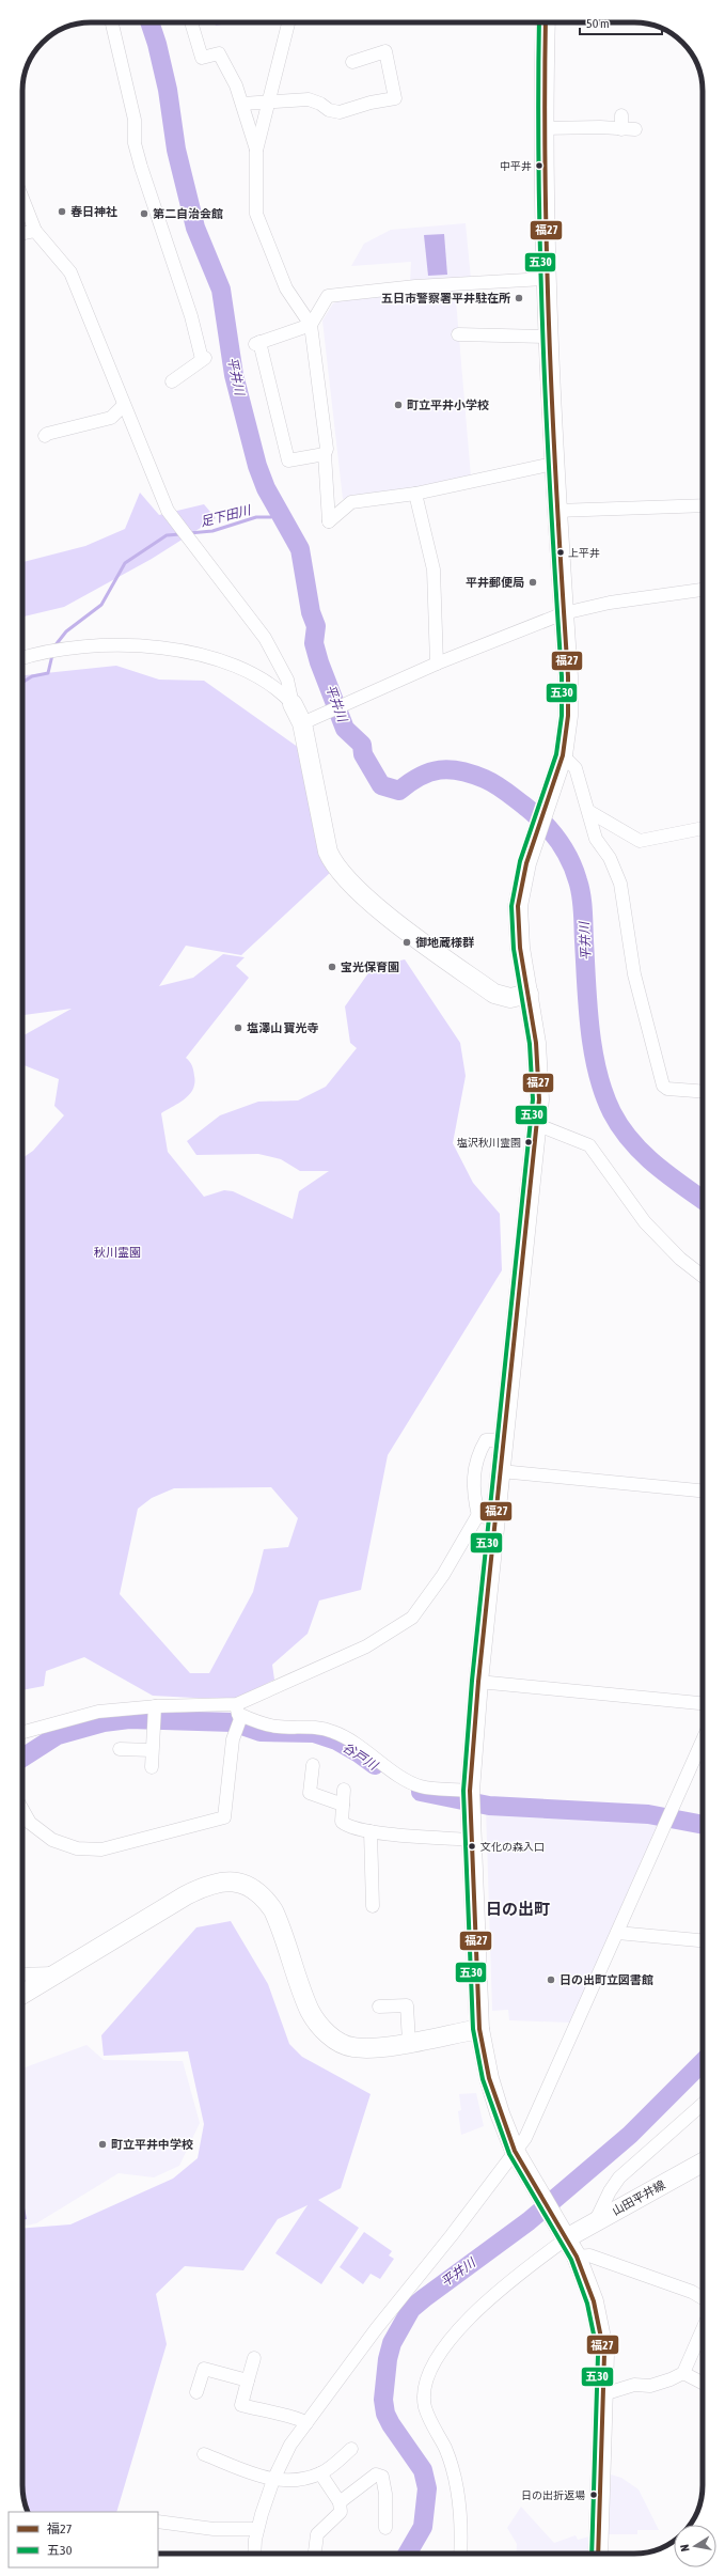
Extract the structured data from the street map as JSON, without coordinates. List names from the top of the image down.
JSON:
{
  "streets": {
    "main road": ["山田平井線"]
  },
  "districts": ["日の出町"],
  "water": ["平井川", "足下田川", "谷戸川"],
  "parks": ["秋川霊園"],
  "places": [
    "中平井",
    "春日神社",
    "第二自治会館",
    "五日市警察署平井駐在所",
    "町立平井小学校",
    "上平井",
    "平井郵便局",
    "御地蔵様群",
    "宝光保育園",
    "塩澤山 寶光寺",
    "塩沢秋川霊園",
    "文化の森入口",
    "日の出町立図書館",
    "町立平井中学校",
    "日の出折返場"
  ],
  "lines": ["transit line 福27", "transit line 五30"],
  "legend": ["福27", "五30"],
  "scale_bar": "50 m",
  "north": "left"
}
